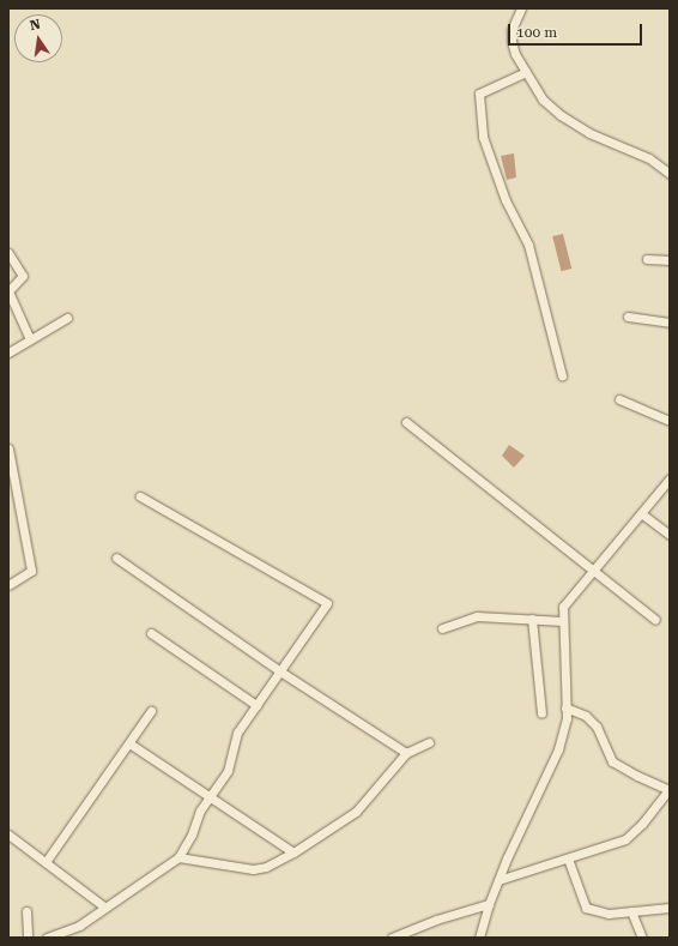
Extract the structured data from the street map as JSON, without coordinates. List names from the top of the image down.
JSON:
{
  "scale_bar": "100 m",
  "north": "top"
}
